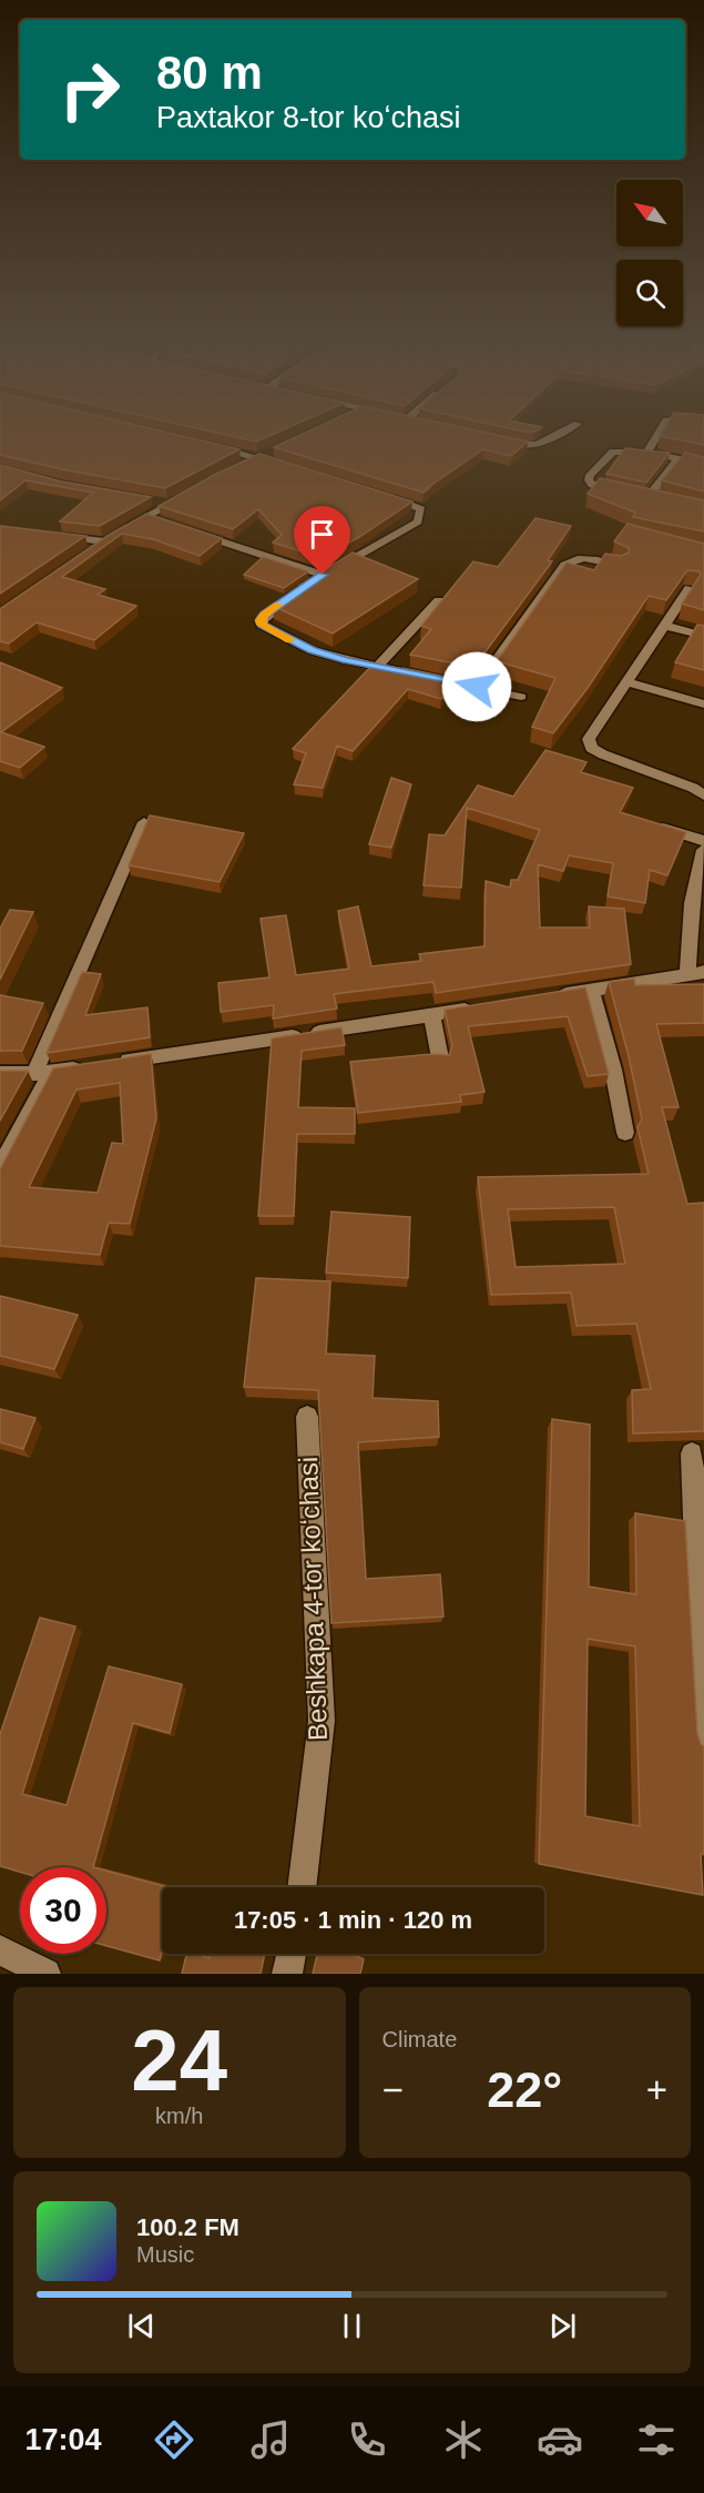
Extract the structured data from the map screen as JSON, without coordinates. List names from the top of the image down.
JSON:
{
  "streets": {
    "street": ["Beshkapa 4-tor koʻchasi"]
  },
  "north": "top left",
  "page": {
    "turn": ["80 m", "Paxtakor 8-tor koʻchasi"],
    "limit": "30",
    "trip": "17:05 · 1 min · 120 m",
    "tile": [
      ["24", "km/h"],
      "Climate"
    ],
    "heat": ["−", "22°", "+"],
    "song": ["100.2 FM", "Music"],
    "tabs": "17:04"
  }
}
